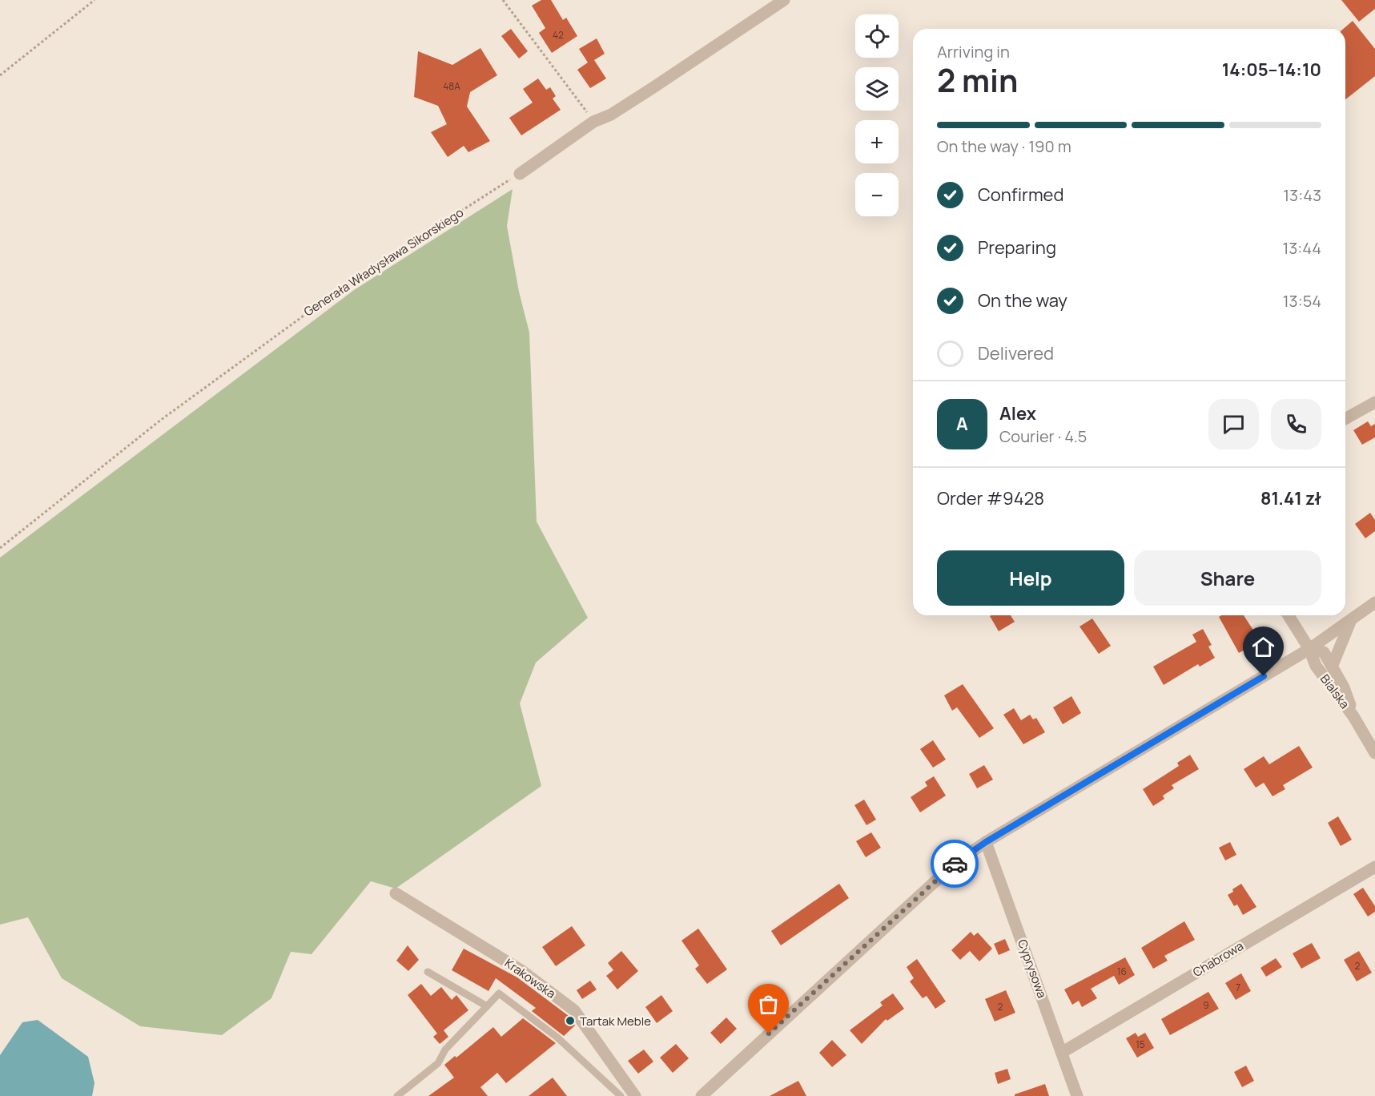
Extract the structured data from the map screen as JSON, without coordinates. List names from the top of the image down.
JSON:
{
  "streets": {
    "street": [
      "Bialska",
      "Chabrowa",
      "Cyprysowa",
      "Krakowska"
    ],
    "path": ["Generała Władysława Sikorskiego"]
  },
  "crossings": [
    ["Chabrowa", "Cyprysowa"]
  ],
  "places": ["Tartak Meble"],
  "house_numbers": [
    "42",
    "48A",
    "2",
    "16",
    "7",
    "9",
    "2",
    "15"
  ],
  "page": {
    "map_buttons": ["+", "−"],
    "heading": ["2 min", "Arriving in", "14:05–14:10"],
    "panel": [
      "Alex",
      "Courier · 4.5",
      "Order #9428",
      "81.41 zł"
    ],
    "bar": "On the way · 190 m",
    "list": [
      ["Confirmed", "13:43"],
      ["Preparing", "13:44"],
      ["On the way", "13:54"],
      "Delivered"
    ],
    "round": "A",
    "buttons": ["Help", "Share"]
  }
}
